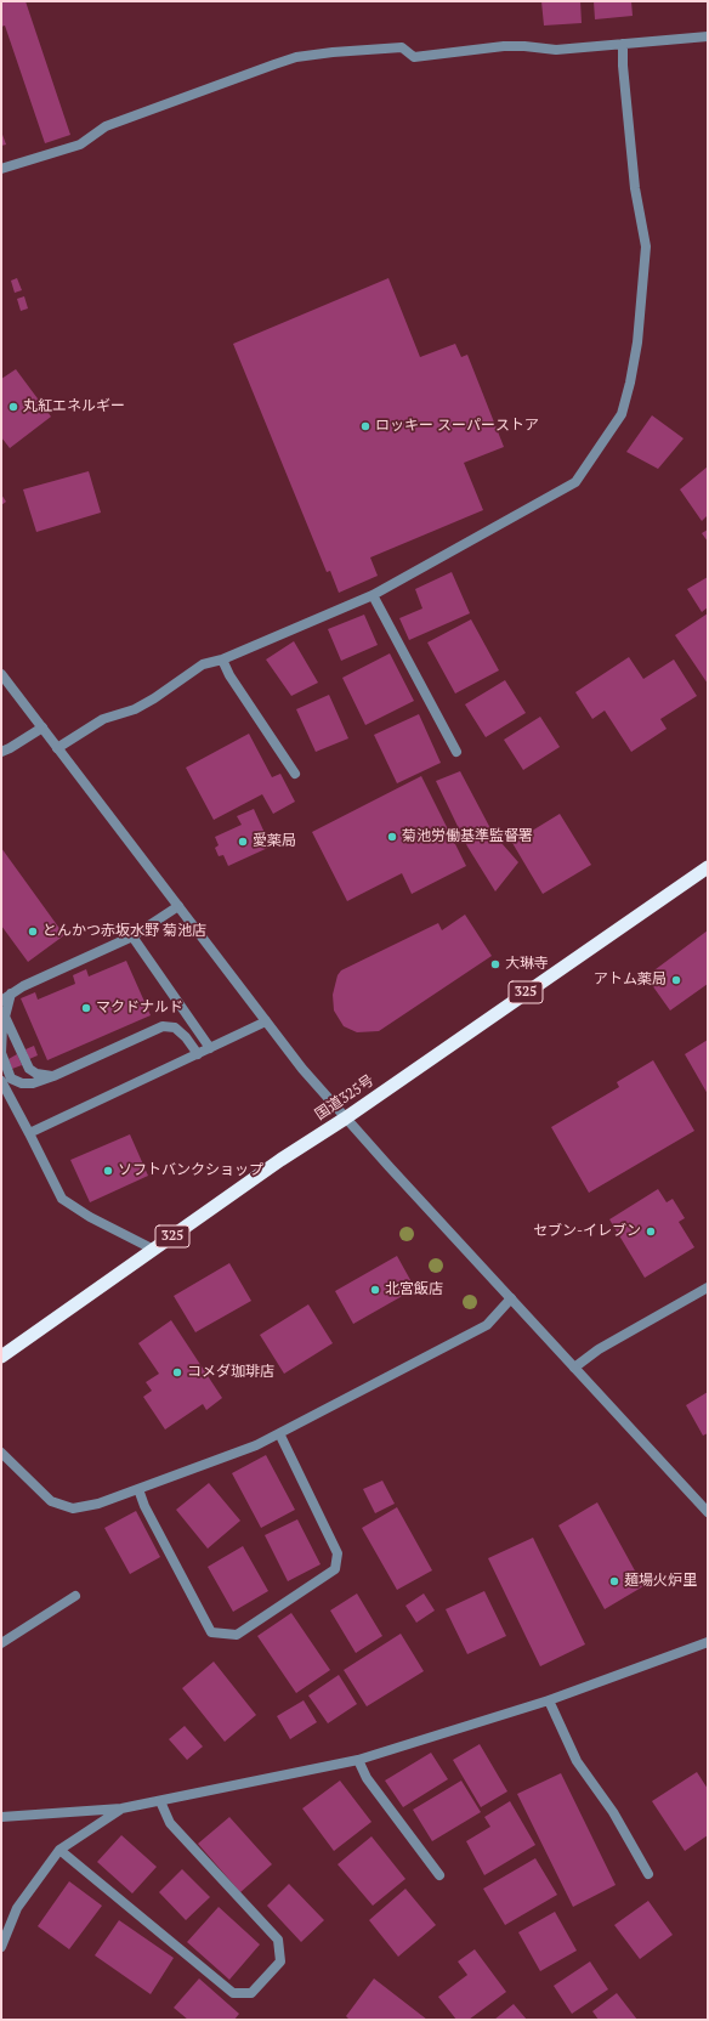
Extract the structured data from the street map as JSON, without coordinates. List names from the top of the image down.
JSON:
{
  "streets": {
    "highway": ["325", "国道325号"]
  },
  "places": [
    "丸紅エネルギー",
    "ロッキー スーパーストア",
    "菊池労働基準監督署",
    "愛薬局",
    "とんかつ赤坂水野 菊池店",
    "大琳寺",
    "アトム薬局",
    "マクドナルド",
    "ソフトバンクショップ",
    "セブン-イレブン",
    "北宮飯店",
    "コメダ珈琲店",
    "麺場火炉里"
  ]
}
